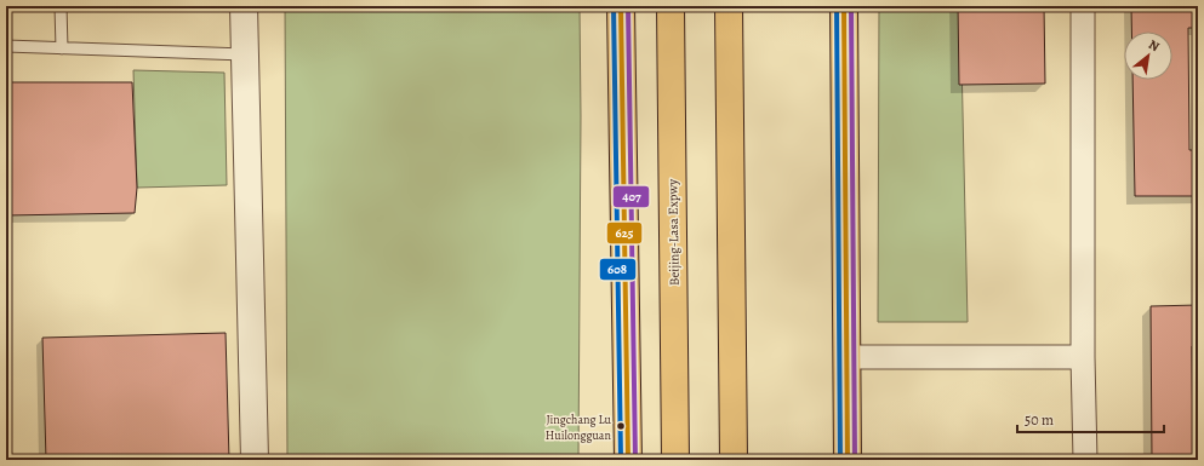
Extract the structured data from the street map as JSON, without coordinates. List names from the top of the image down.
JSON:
{
  "streets": {
    "main road": ["Beijing-Lasa Expwy"]
  },
  "places": ["Jingchang Lu Huilongguan"],
  "lines": ["transit line 625", "transit line 608", "transit line 407"],
  "scale_bar": "50 m",
  "north": "top right"
}
